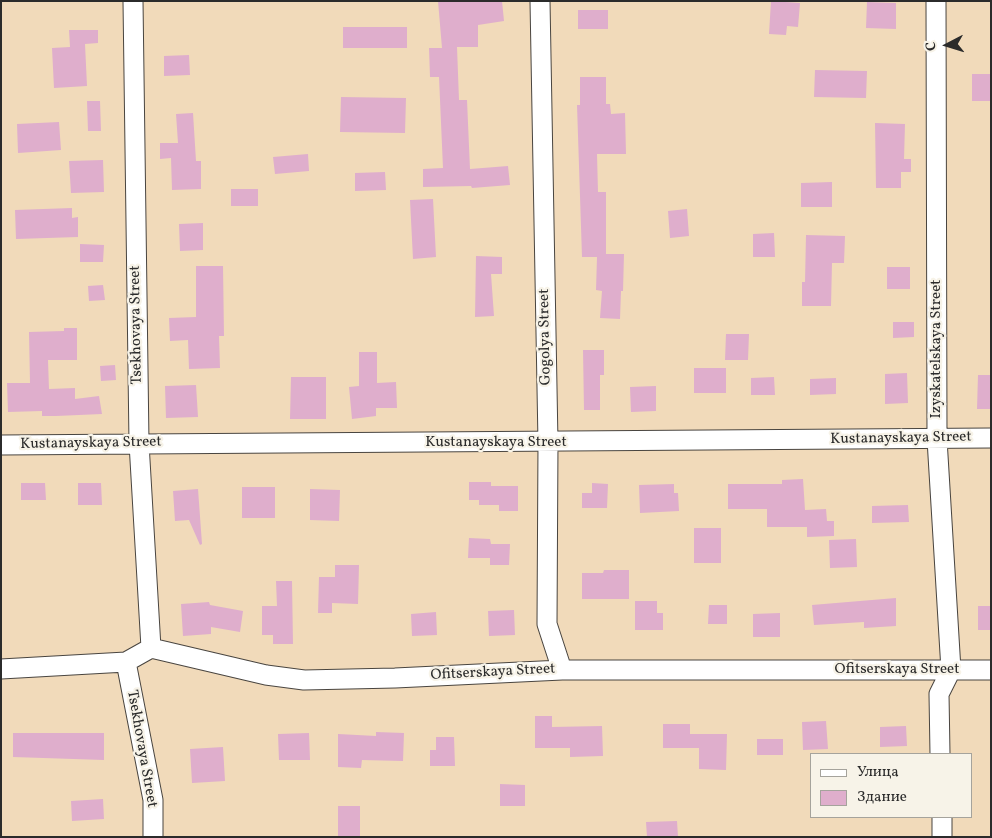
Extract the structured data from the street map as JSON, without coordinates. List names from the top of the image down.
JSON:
{
  "streets": {
    "street": [
      "Tsekhovaya Street",
      "Gogolya Street",
      "Izyskatelskaya Street",
      "Kustanayskaya Street",
      "Ofitserskaya Street"
    ]
  },
  "crossings": [
    ["Tsekhovaya Street", "Kustanayskaya Street"],
    ["Tsekhovaya Street", "Ofitserskaya Street"],
    ["Gogolya Street", "Kustanayskaya Street"],
    ["Gogolya Street", "Ofitserskaya Street"],
    ["Izyskatelskaya Street", "Kustanayskaya Street"],
    ["Izyskatelskaya Street", "Ofitserskaya Street"]
  ],
  "legend": ["Улица", "Здание"],
  "north": "left"
}
